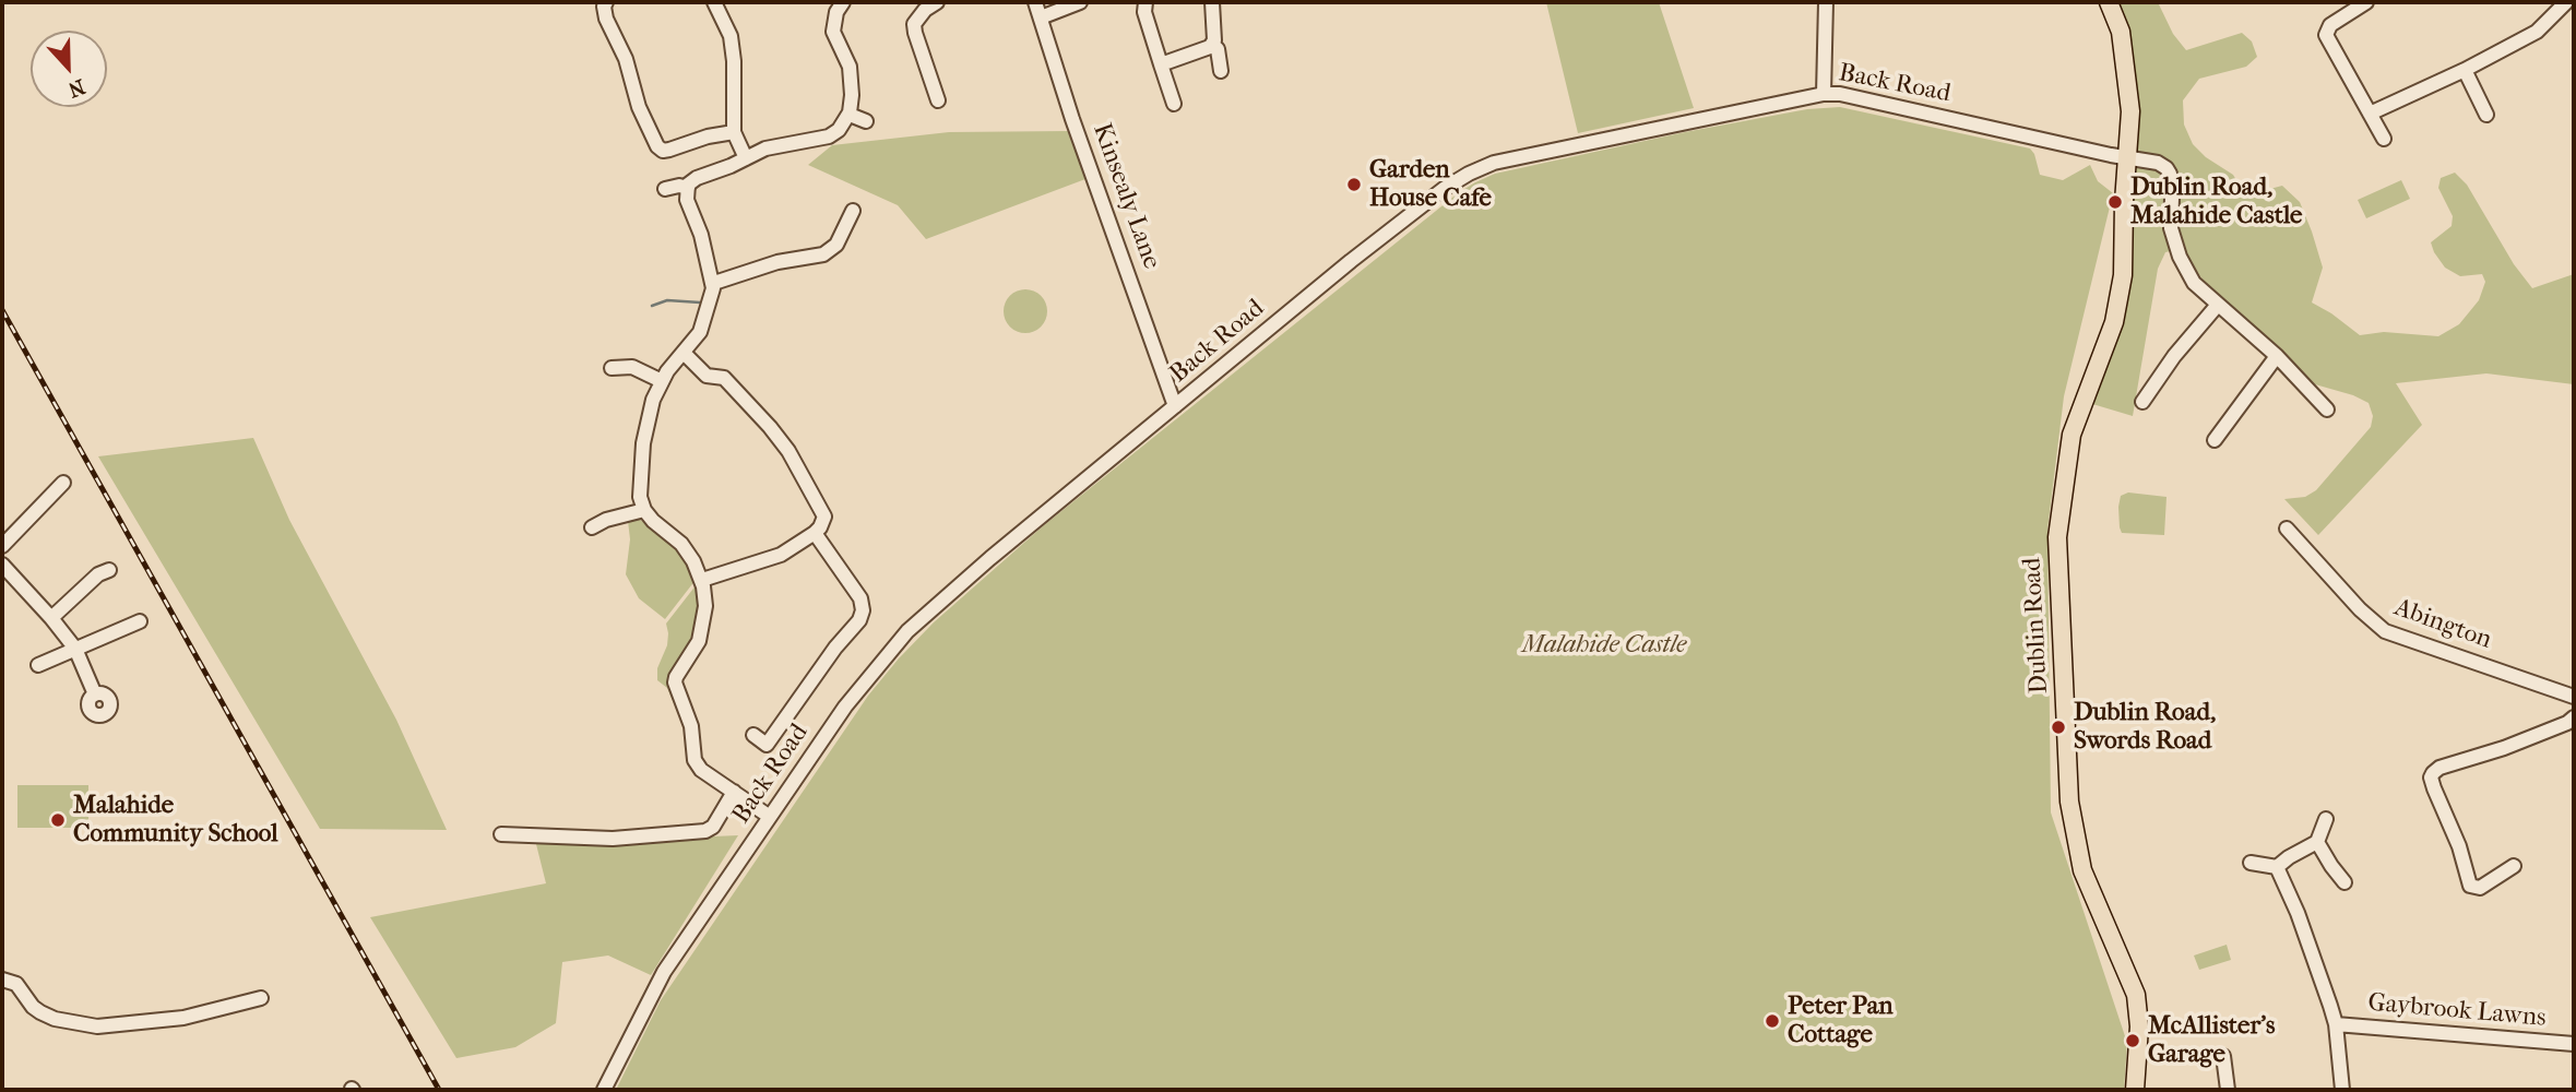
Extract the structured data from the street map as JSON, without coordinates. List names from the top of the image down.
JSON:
{
  "streets": {
    "main road": ["Dublin Road"],
    "street": [
      "Back Road",
      "Kinsealy Lane",
      "Abington",
      "Gaybrook Lawns"
    ]
  },
  "crossings": [
    ["Back Road", "Kinsealy Lane"],
    ["Back Road", "Dublin Road"]
  ],
  "parks": ["Malahide Castle"],
  "places": [
    "Garden House Cafe",
    "Dublin Road, Malahide Castle",
    "Dublin Road, Swords Road",
    "Malahide Community School",
    "Peter Pan Cottage",
    "McAllister's Garage"
  ],
  "north": "bottom"
}
